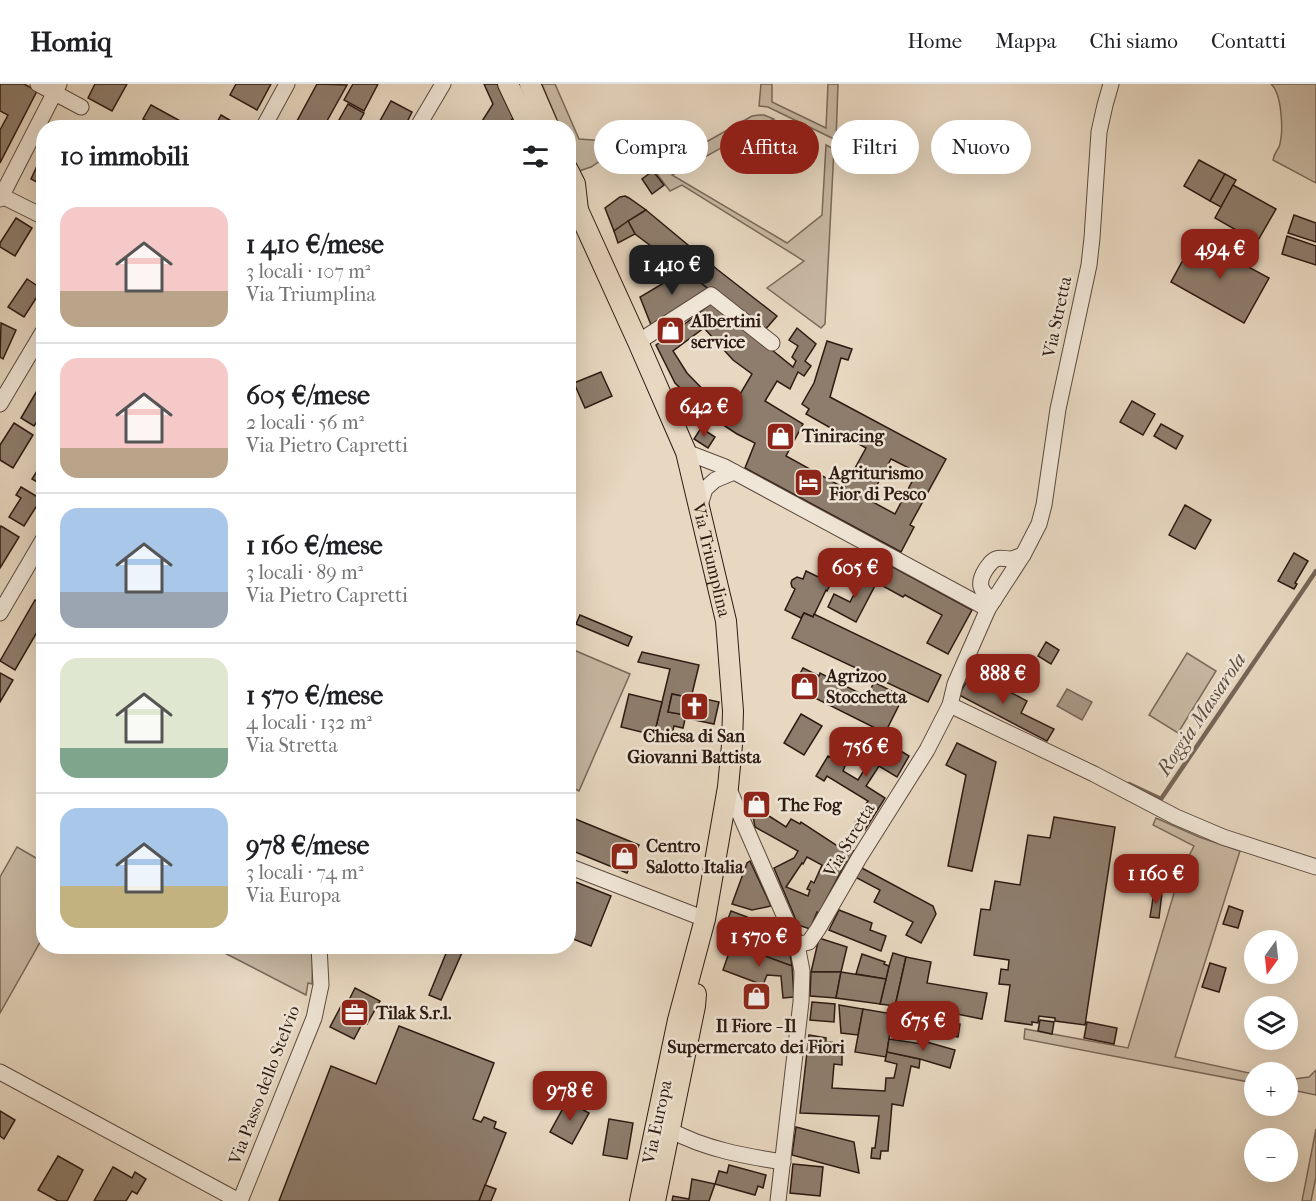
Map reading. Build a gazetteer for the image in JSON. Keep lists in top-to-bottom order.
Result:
{
  "streets": {
    "main road": ["Via Triumplina", "Via Europa"],
    "street": ["Via Stretta", "Via Passo dello Stelvio"]
  },
  "crossings": [
    ["Via Stretta", "Via Triumplina"],
    ["Via Triumplina", "Via Europa"]
  ],
  "water": ["Roggia Massarola"],
  "places": {
    "shop": [
      "Albertini service",
      "Tiniracing",
      "Agrizoo Stocchetta",
      "The Fog",
      "Centro Salotto Italia",
      "Il Fiore - Il Supermercato dei Fiori"
    ],
    "hotel": ["Agriturismo Fior di Pesco"],
    "church": ["Chiesa di San Giovanni Battista"],
    "office": ["Tilak S.r.l."]
  },
  "north": "bottom",
  "page": {
    "header": "Homiq",
    "nav": [
      "Home",
      "Mappa",
      "Chi siamo",
      "Contatti"
    ],
    "chip": [
      "Compra",
      "Affitta",
      "Filtri",
      "Nuovo"
    ],
    "heading": "10 immobili",
    "list": [
      {
        "name": "1 410 €/mese",
        "note": "3 locali · 107 m² · Via Triumplina"
      },
      {
        "name": "605 €/mese",
        "note": "2 locali · 56 m² · Via Pietro Capretti"
      },
      {
        "name": "1 160 €/mese",
        "note": "3 locali · 89 m² · Via Pietro Capretti"
      },
      {
        "name": "1 570 €/mese",
        "note": "4 locali · 132 m² · Via Stretta"
      },
      {
        "name": "978 €/mese",
        "note": "3 locali · 74 m² · Via Europa"
      }
    ],
    "price": [
      "494 €",
      "1 410 €",
      "642 €",
      "605 €",
      "888 €",
      "756 €",
      "1 160 €",
      "1 570 €",
      "675 €",
      "978 €"
    ],
    "map_buttons": ["+", "−"]
  }
}
